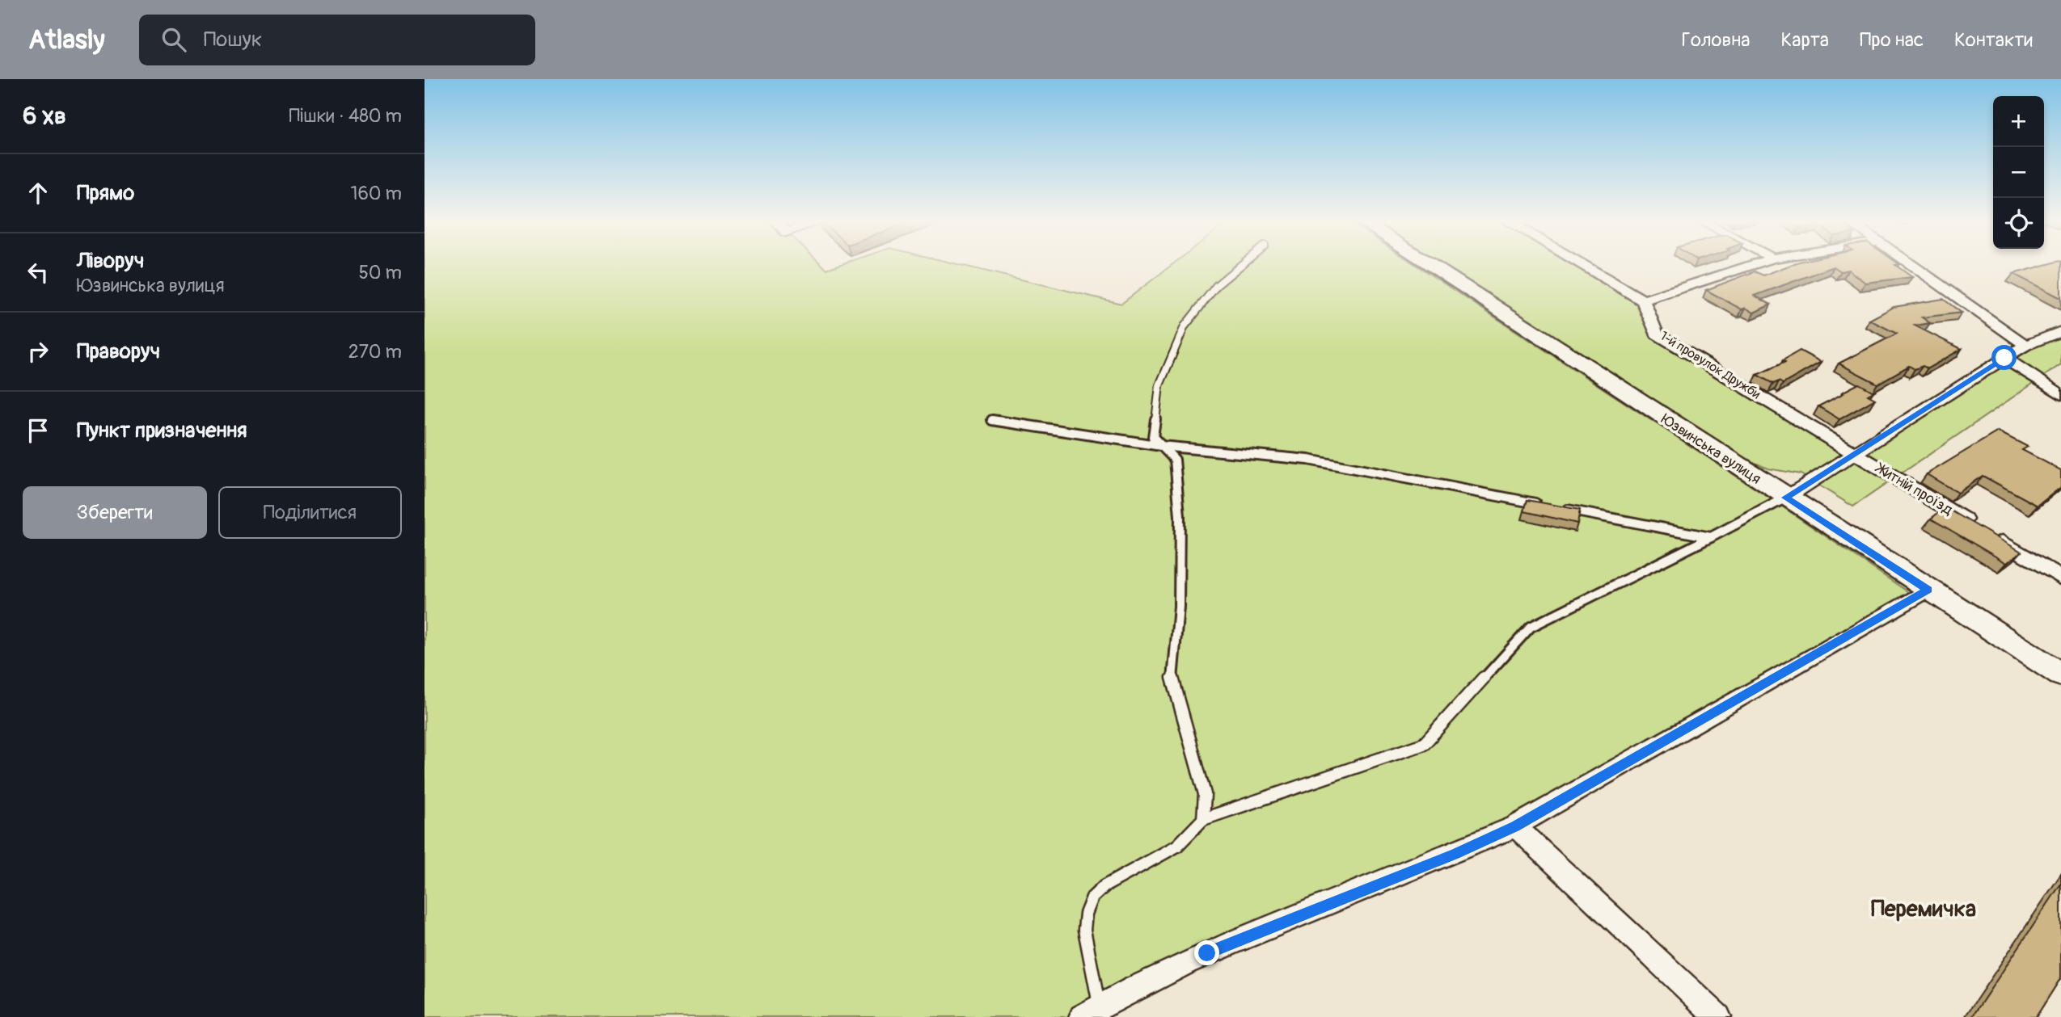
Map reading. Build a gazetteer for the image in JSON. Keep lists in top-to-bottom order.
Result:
{
  "streets": {
    "main road": ["Юзвинська вулиця"],
    "street": ["1-й провулок Дружби", "Житній проїзд"]
  },
  "crossings": [
    ["1-й провулок Дружби", "Житній проїзд"]
  ],
  "districts": ["Перемичка"],
  "page": {
    "header": "Atlasly",
    "search": "Пошук",
    "nav": [
      "Головна",
      "Карта",
      "Про нас",
      "Контакти"
    ],
    "heading": ["6 хв", "Пішки · 480 m"],
    "map_buttons": ["+", "−"],
    "list": [
      ["Прямо", "160 m"],
      ["Ліворуч", "Юзвинська вулиця", "50 m"],
      ["Праворуч", "270 m"],
      "Пункт призначення"
    ],
    "buttons": ["Зберегти", "Поділитися"]
  }
}
